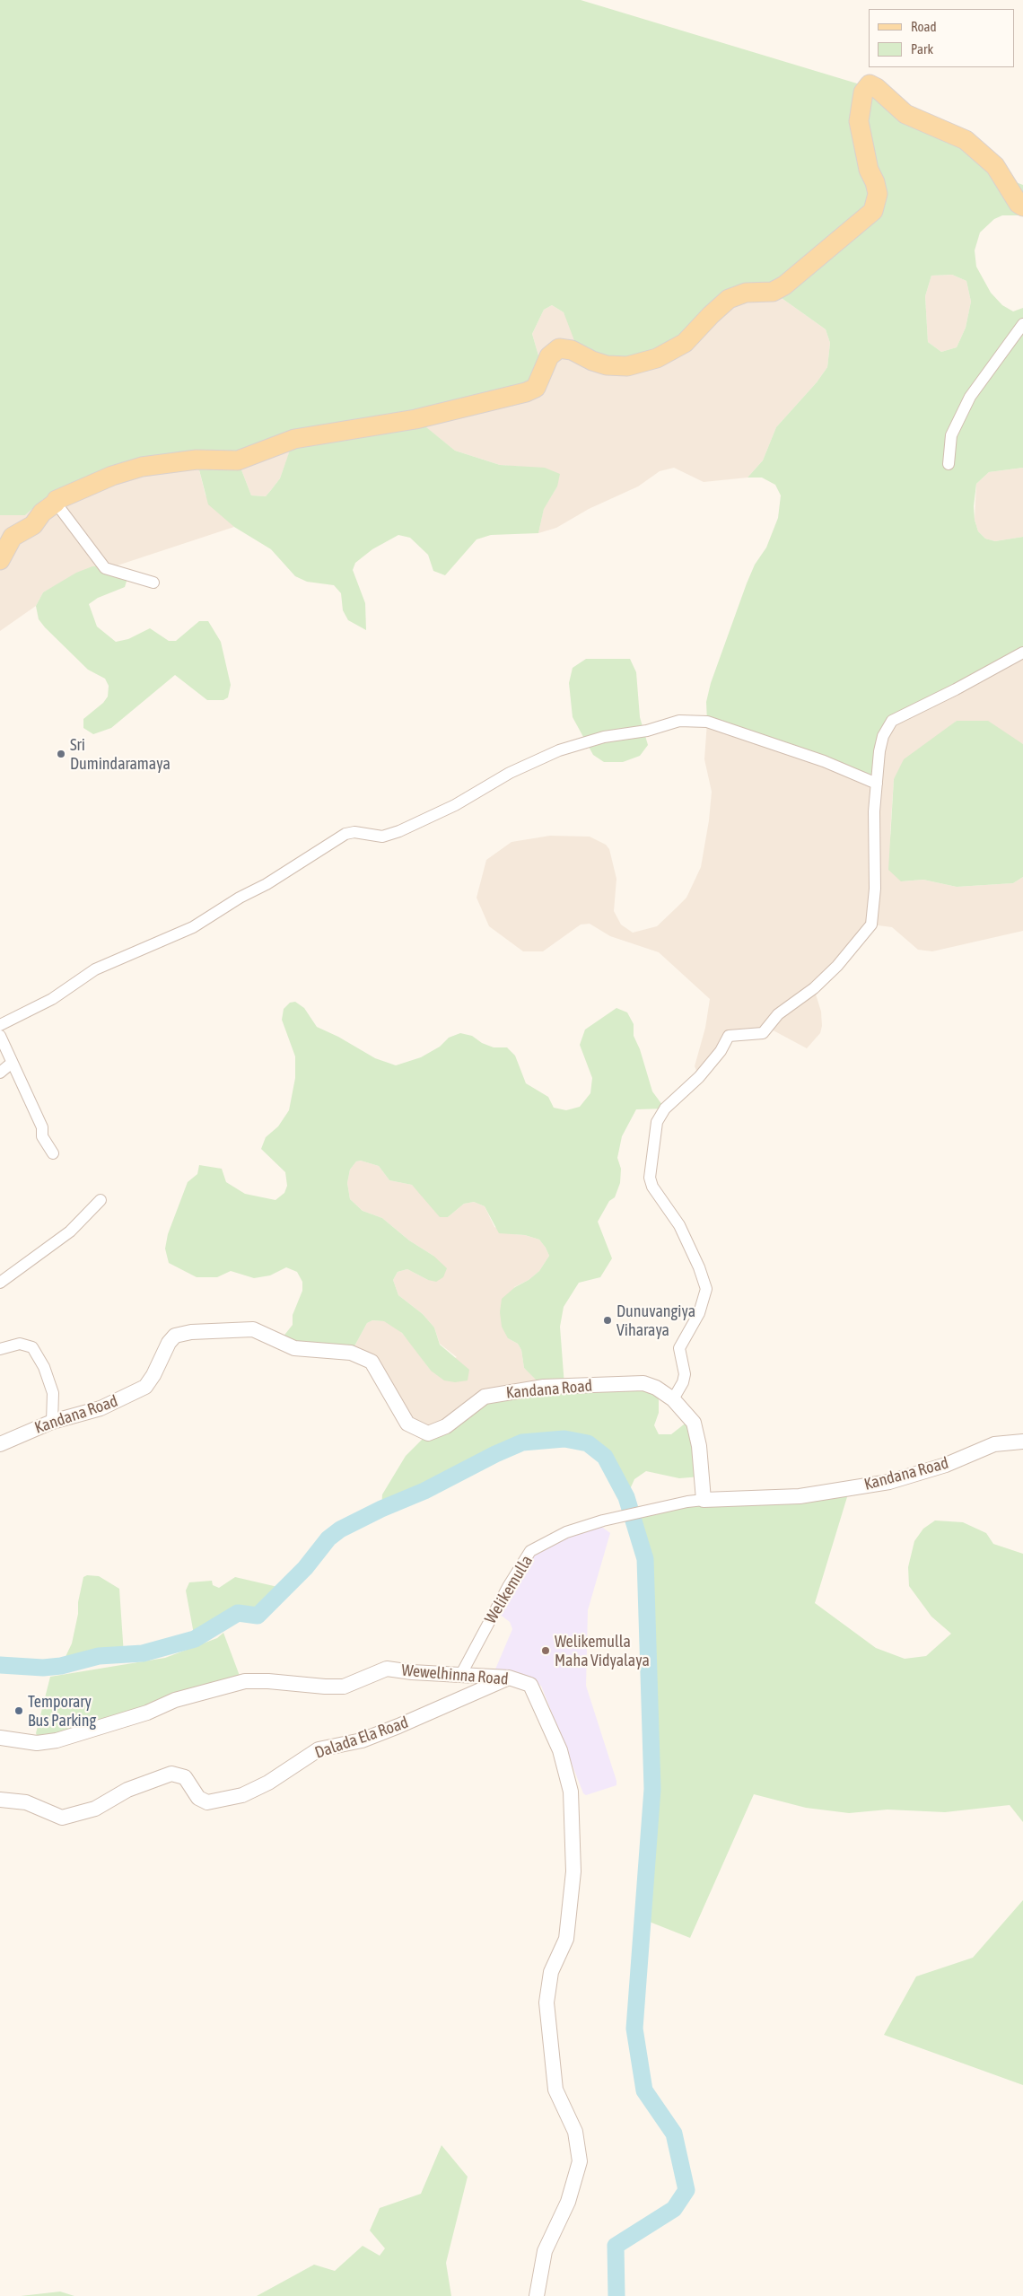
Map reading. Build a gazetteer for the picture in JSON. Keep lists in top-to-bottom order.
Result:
{
  "streets": {
    "street": [
      "Kandana Road",
      "Welikemulla",
      "Wewelhinna Road",
      "Dalada Ela Road"
    ]
  },
  "crossings": [
    ["Kandana Road", "Welikemulla"],
    ["Welikemulla", "Wewelhinna Road"],
    ["Wewelhinna Road", "Dalada Ela Road"]
  ],
  "places": [
    "Sri Dumindaramaya",
    "Dunuvangiya Viharaya",
    "Welikemulla Maha Vidyalaya",
    "Temporary Bus Parking"
  ],
  "legend": ["Road", "Park"]
}
